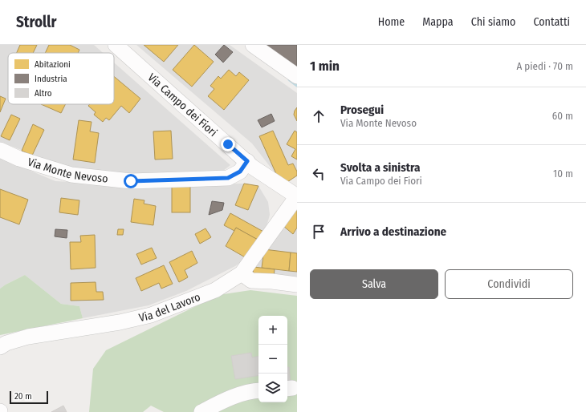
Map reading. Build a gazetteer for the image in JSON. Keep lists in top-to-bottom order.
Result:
{
  "streets": {
    "street": ["Via Campo dei Fiori", "Via Monte Nevoso", "Via del Lavoro"]
  },
  "crossings": [
    ["Via Campo dei Fiori", "Via Monte Nevoso"],
    ["Via Campo dei Fiori", "Via del Lavoro"]
  ],
  "legend": ["Abitazioni", "Industria", "Altro"],
  "scale_bar": "20 m",
  "page": {
    "header": "Strollr",
    "nav": [
      "Home",
      "Mappa",
      "Chi siamo",
      "Contatti"
    ],
    "heading": ["1 min", "A piedi · 70 m"],
    "list": [
      ["Prosegui", "Via Monte Nevoso", "60 m"],
      ["Svolta a sinistra", "Via Campo dei Fiori", "10 m"],
      "Arrivo a destinazione"
    ],
    "buttons": ["Salva", "Condividi"],
    "map_buttons": ["+", "−"],
    "scale": "20 m"
  }
}
